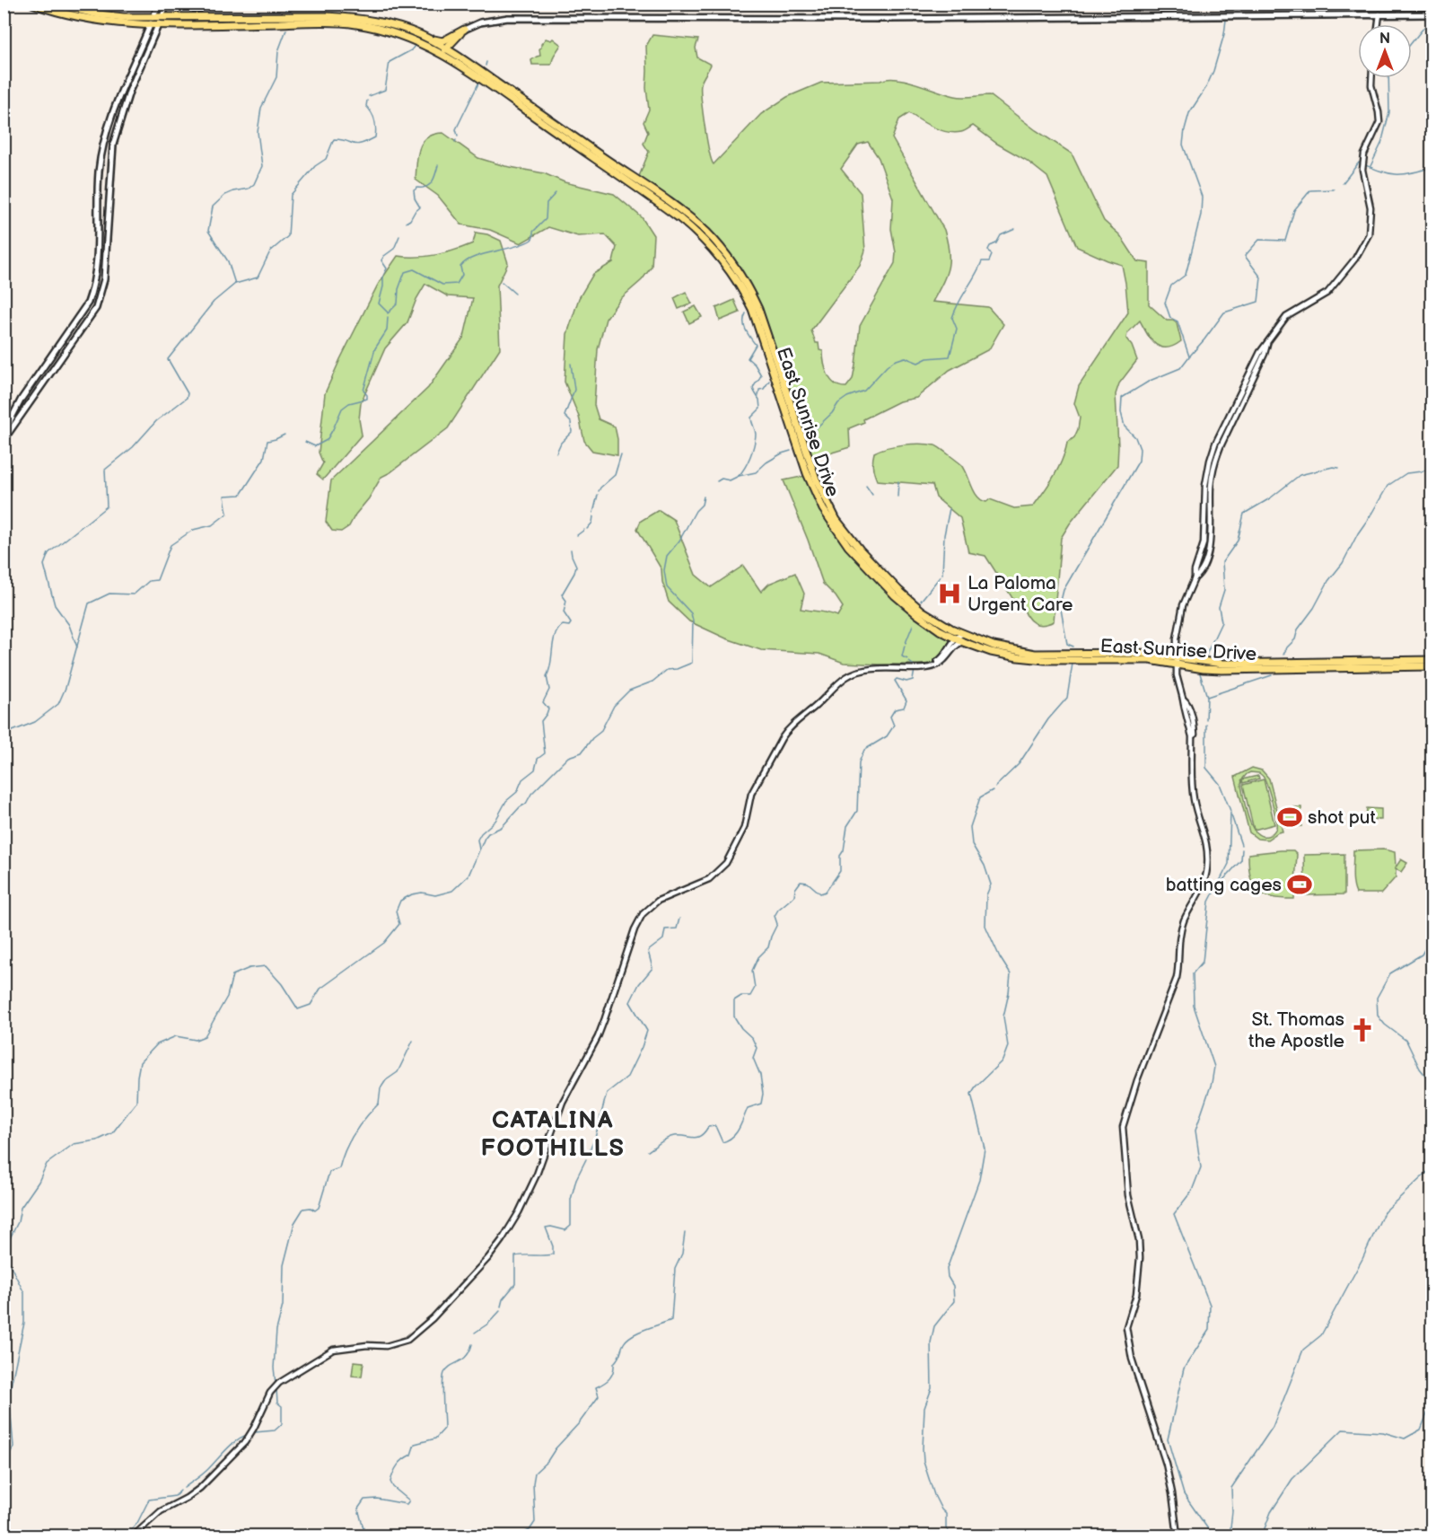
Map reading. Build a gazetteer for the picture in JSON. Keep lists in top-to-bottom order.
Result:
{
  "streets": {
    "main road": ["East Sunrise Drive"]
  },
  "districts": ["CATALINA FOOTHILLS"],
  "places": {
    "hospital": ["La Paloma Urgent Care"],
    "sports": ["shot put", "batting cages"],
    "church": ["St. Thomas the Apostle"]
  },
  "north": "top"
}
